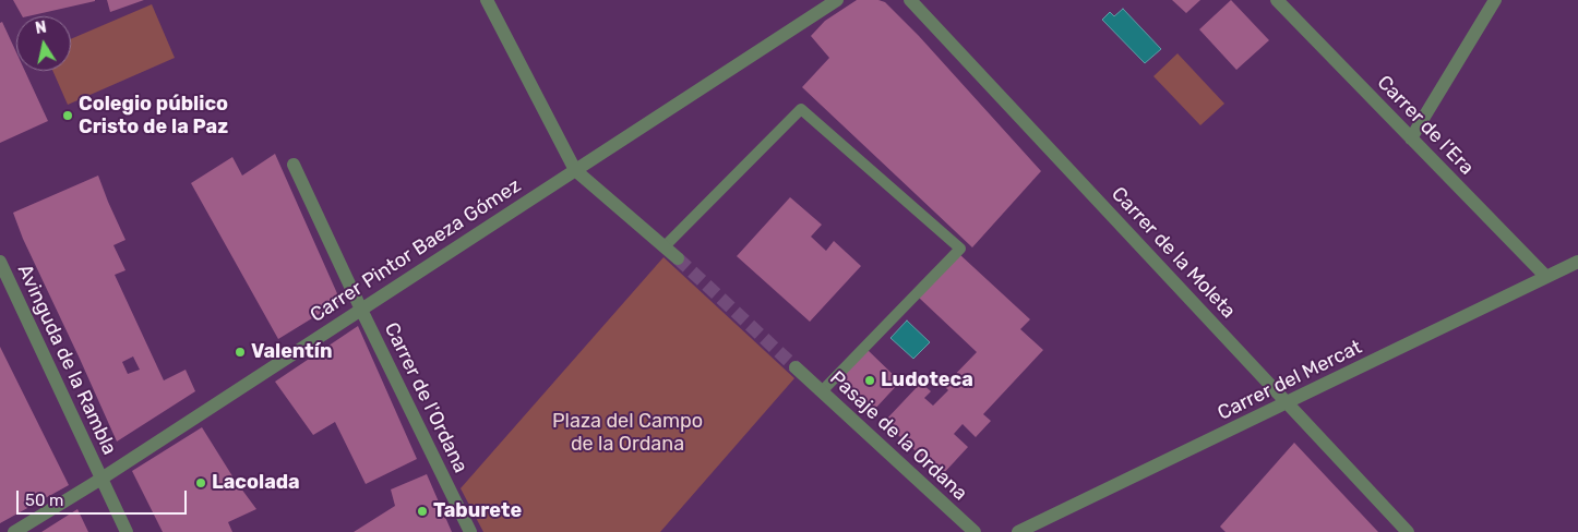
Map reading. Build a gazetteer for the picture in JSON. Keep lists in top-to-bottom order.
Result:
{
  "streets": {
    "street": [
      "Carrer de l’Era",
      "Carrer Pintor Baeza Gómez",
      "Carrer de la Moleta",
      "Avinguda de la Rambla",
      "Carrer del Mercat",
      "Carrer de l'Ordana",
      "Pasaje de la Ordana"
    ]
  },
  "crossings": [
    ["Carrer de l’Era", "Carrer del Mercat"],
    ["Carrer Pintor Baeza Gómez", "Avinguda de la Rambla"],
    ["Carrer Pintor Baeza Gómez", "Carrer de l'Ordana"],
    ["Carrer de la Moleta", "Carrer del Mercat"]
  ],
  "parks": ["Plaza del Campo de la Ordana"],
  "places": [
    "Colegio público Cristo de la Paz",
    "Valentín",
    "Ludoteca",
    "Lacolada",
    "Taburete"
  ],
  "scale_bar": "50 m",
  "north": "top"
}
